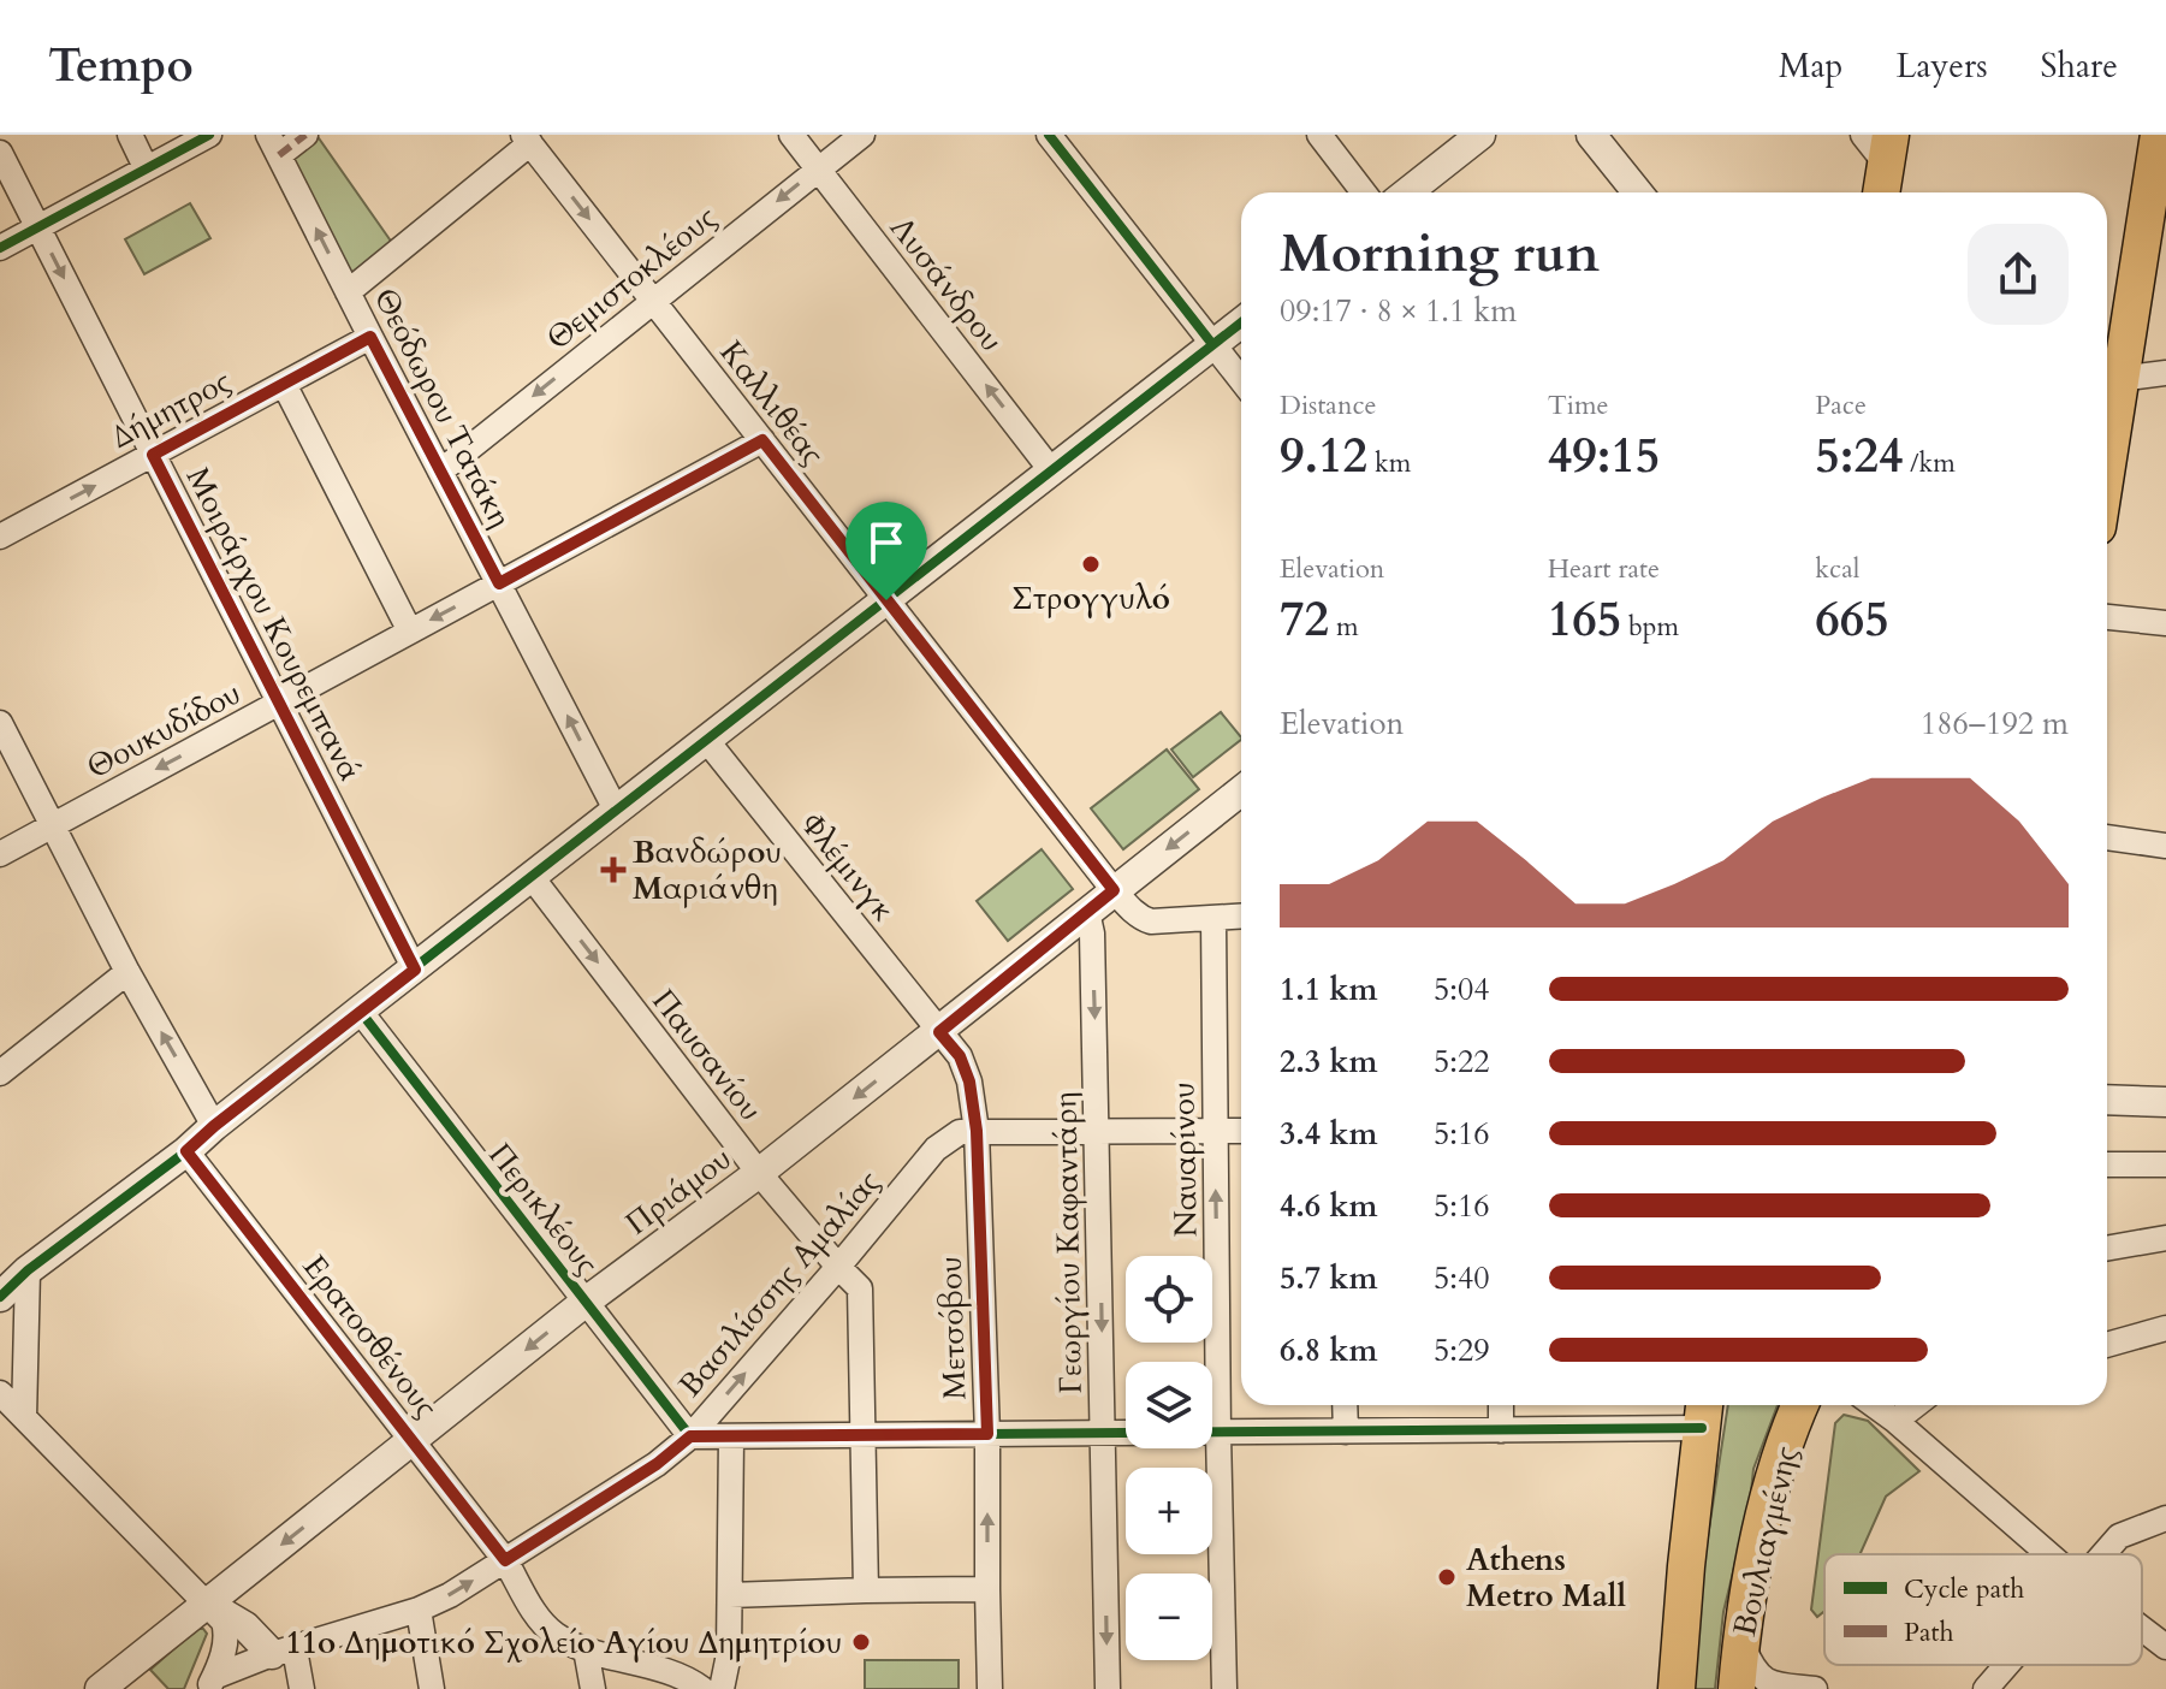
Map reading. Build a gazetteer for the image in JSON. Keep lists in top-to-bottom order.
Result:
{
  "streets": {
    "main road": ["Βουλιαγμένης"],
    "street": [
      "Θεμιστοκλέους",
      "Λυσάνδρου",
      "Καλλιθέας",
      "Θεόδωρου Τατάκη",
      "Δήμητρος",
      "Μοιράρχου Κουρεμπανά",
      "Θουκυδίδου",
      "Φλέμινγκ",
      "Παυσανίου",
      "Ναυαρίνου",
      "Πριάμου",
      "Περικλέους",
      "Γεωργίου Καφαντάρη",
      "Βασιλίσσης Αμαλίας",
      "Μετσόβου",
      "Ερατοσθένους"
    ]
  },
  "crossings": [
    ["Θεμιστοκλέους", "Λυσάνδρου"],
    ["Θεμιστοκλέους", "Καλλιθέας"],
    ["Θεμιστοκλέους", "Θεόδωρου Τατάκη"],
    ["Καλλιθέας", "Θουκυδίδου"],
    ["Καλλιθέας", "Πριάμου"],
    ["Θεόδωρου Τατάκη", "Δήμητρος"],
    ["Θεόδωρου Τατάκη", "Θουκυδίδου"],
    ["Δήμητρος", "Μοιράρχου Κουρεμπανά"],
    ["Μοιράρχου Κουρεμπανά", "Θουκυδίδου"],
    ["Φλέμινγκ", "Πριάμου"],
    ["Φλέμινγκ", "Μετσόβου"],
    ["Παυσανίου", "Πριάμου"],
    ["Παυσανίου", "Βασιλίσσης Αμαλίας"],
    ["Πριάμου", "Περικλέους"],
    ["Πριάμου", "Γεωργίου Καφαντάρη"],
    ["Πριάμου", "Βασιλίσσης Αμαλίας"],
    ["Πριάμου", "Μετσόβου"],
    ["Πριάμου", "Ερατοσθένους"],
    ["Περικλέους", "Βασιλίσσης Αμαλίας"],
    ["Βασιλίσσης Αμαλίας", "Μετσόβου"],
    ["Βασιλίσσης Αμαλίας", "Ερατοσθένους"]
  ],
  "one_way": [
    "Θεόδωρου Τατάκη",
    "Δήμητρος",
    "Θουκυδίδου",
    "Παυσανίου",
    "Ναυαρίνου",
    "Πριάμου",
    "Γεωργίου Καφαντάρη"
  ],
  "places": {
    "other": ["Στρογγυλό", "Athens Metro Mall", "11ο Δημοτικό Σχολείο Αγίου Δημητρίου"],
    "health": ["Βανδώρου Μαριάνθη"]
  },
  "legend": ["Cycle path", "Path"],
  "page": {
    "header": "Tempo",
    "nav": ["Map", "Layers", "Share"],
    "heading": ["Morning run", "09:17 · 8 × 1.1 km"],
    "stats": [
      ["Distance", "9.12 km"],
      ["Time", "49:15"],
      ["Pace", "5:24 /km"],
      ["Elevation", "72 m"],
      ["Heart rate", "165 bpm"],
      ["kcal", "665"]
    ],
    "chart": ["Elevation", "186–192 m"],
    "list": [
      {
        "name": "1.1 km",
        "note": "5:04"
      },
      {
        "name": "2.3 km",
        "note": "5:22"
      },
      {
        "name": "3.4 km",
        "note": "5:16"
      },
      {
        "name": "4.6 km",
        "note": "5:16"
      },
      {
        "name": "5.7 km",
        "note": "5:40"
      },
      {
        "name": "6.8 km",
        "note": "5:29"
      }
    ],
    "map_buttons": ["+", "−"]
  }
}
